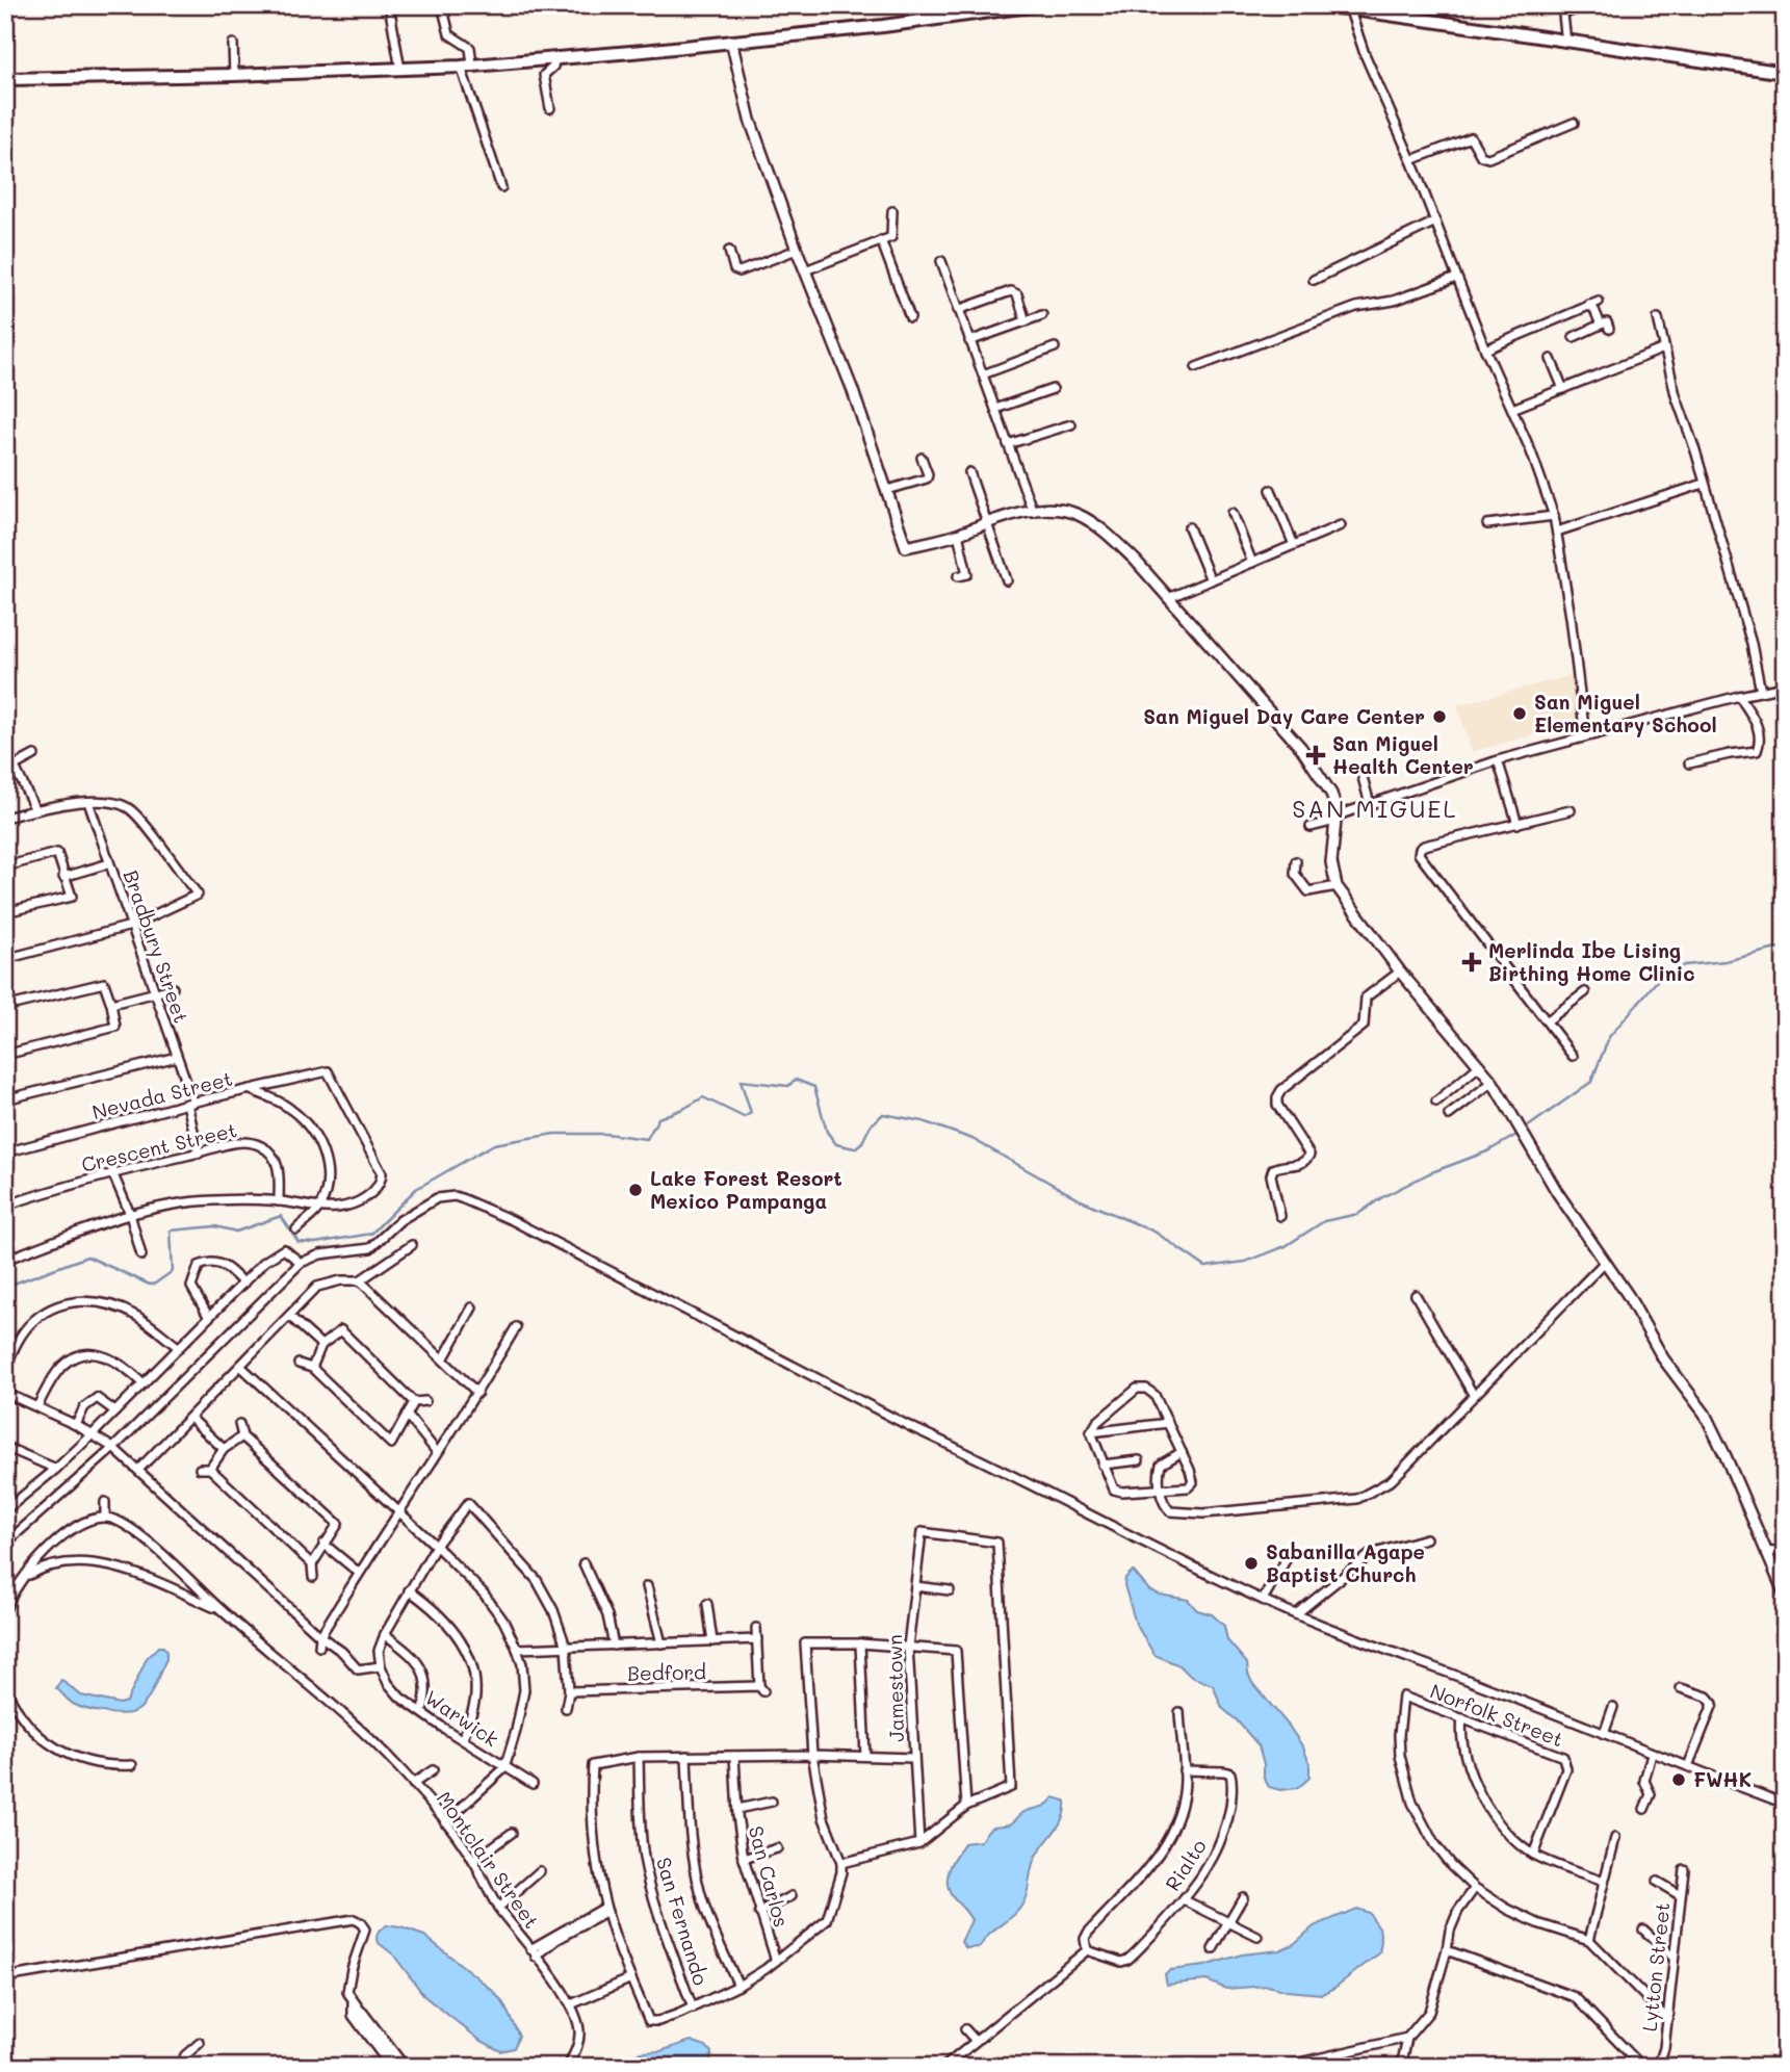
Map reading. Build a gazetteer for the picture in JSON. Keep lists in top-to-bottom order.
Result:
{
  "streets": {
    "street": [
      "Bradbury Street",
      "Nevada Street",
      "Crescent Street",
      "Bedford",
      "Jamestown",
      "Norfolk Street",
      "Warwick",
      "Montclair Street",
      "Rialto",
      "San Carlos",
      "San Fernando",
      "Lytton Street"
    ]
  },
  "crossings": [
    ["Bradbury Street", "Nevada Street"],
    ["Bradbury Street", "Crescent Street"]
  ],
  "districts": ["SAN MIGUEL"],
  "places": {
    "other": [
      "San Miguel Elementary School",
      "San Miguel Day Care Center",
      "Lake Forest Resort Mexico Pampanga",
      "Sabanilla Agape Baptist Church",
      "FWHK"
    ],
    "health": ["San Miguel Health Center", "Merlinda Ibe Lising Birthing Home Clinic"]
  }
}
